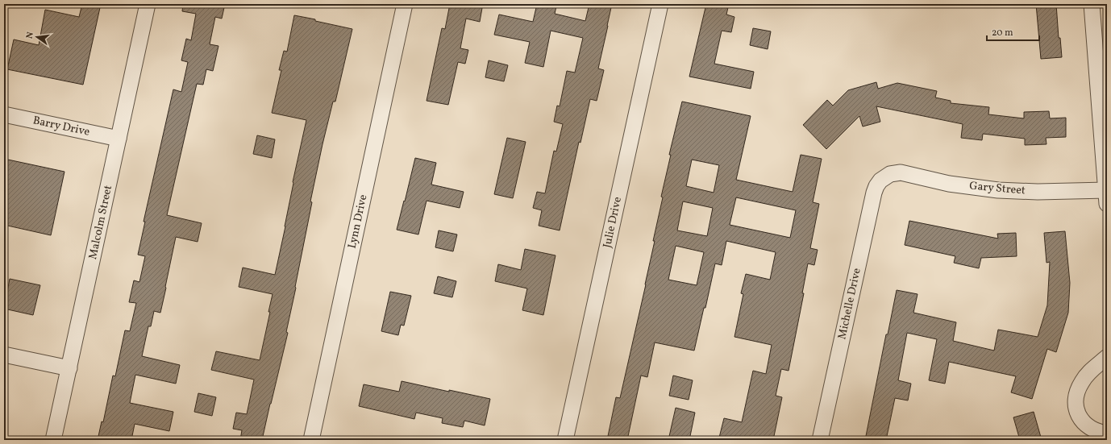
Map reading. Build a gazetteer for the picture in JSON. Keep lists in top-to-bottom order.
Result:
{
  "streets": {
    "street": [
      "Barry Drive",
      "Gary Street",
      "Lynn Drive",
      "Malcolm Street",
      "Julie Drive",
      "Michelle Drive"
    ]
  },
  "crossings": [
    ["Barry Drive", "Malcolm Street"],
    ["Gary Street", "Michelle Drive"]
  ],
  "scale_bar": "20 m",
  "north": "left"
}
